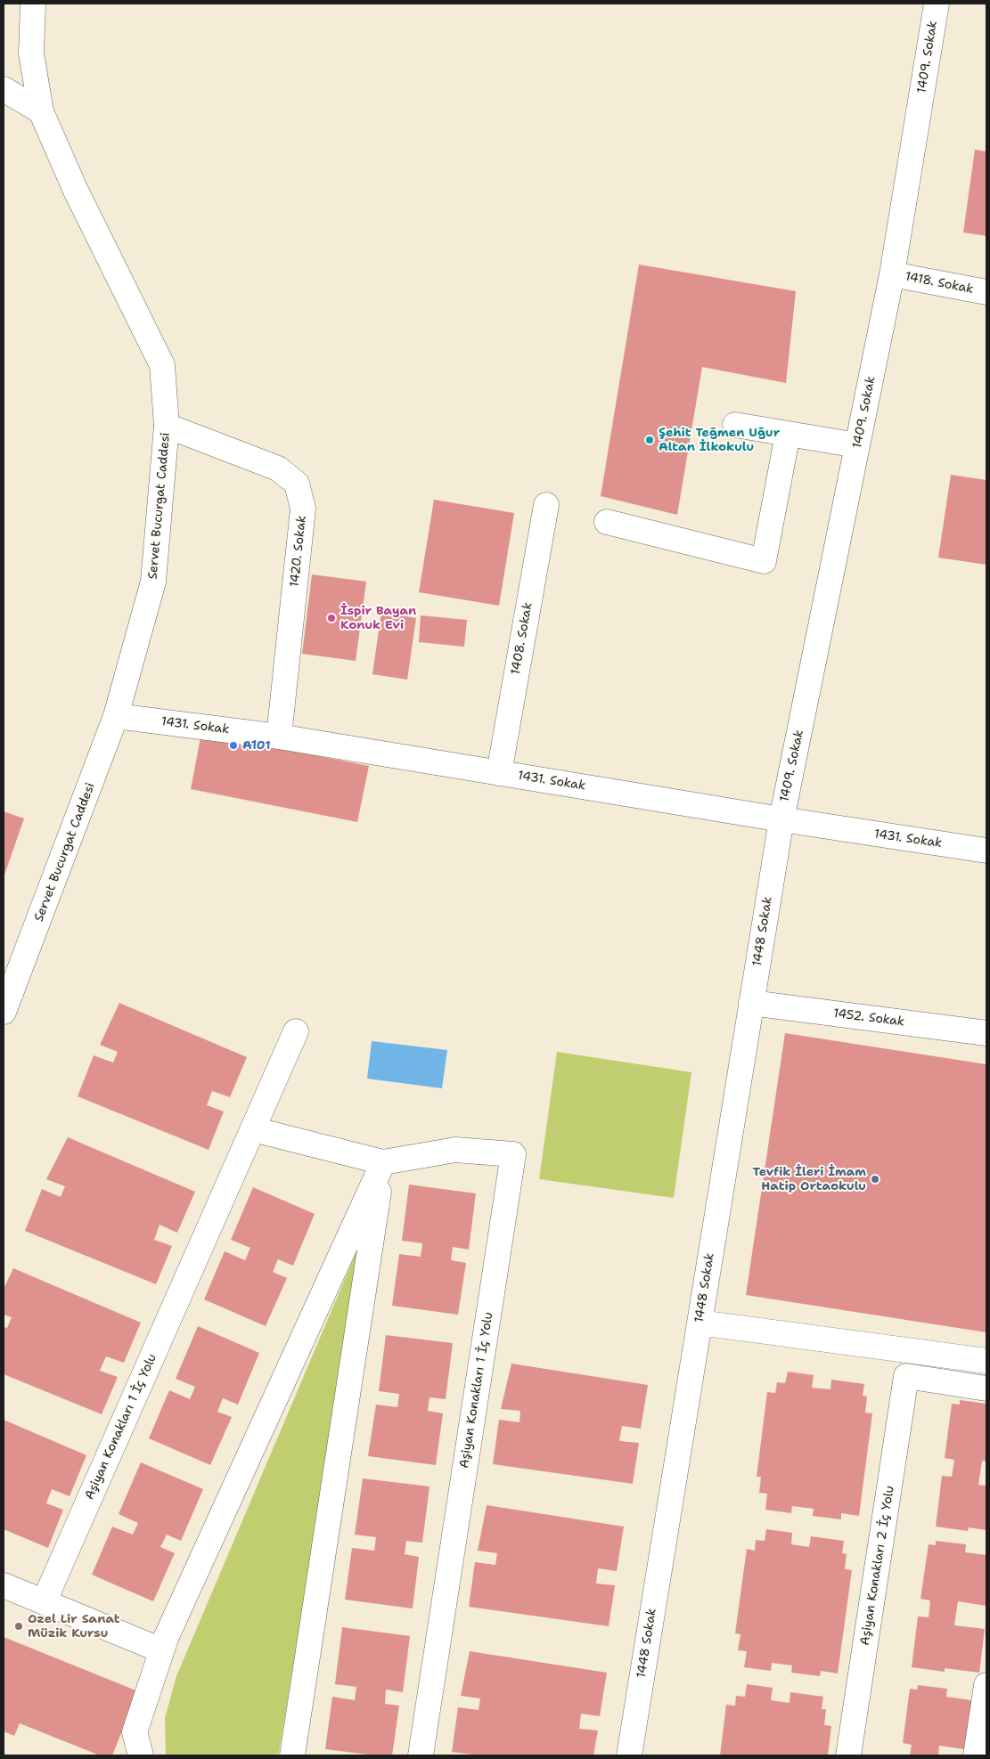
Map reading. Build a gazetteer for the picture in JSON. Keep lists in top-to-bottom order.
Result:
{
  "streets": {
    "street": [
      "1409. Sokak",
      "1418. Sokak",
      "Servet Bucurgat Caddesi",
      "1420. Sokak",
      "1408. Sokak",
      "1431. Sokak",
      "1448 Sokak",
      "1452. Sokak",
      "Aşiyan Konakları 1 İç Yolu",
      "Aşiyan Konakları 2 İç Yolu"
    ]
  },
  "crossings": [
    ["1409. Sokak", "1418. Sokak"],
    ["1409. Sokak", "1431. Sokak"],
    ["1409. Sokak", "1448 Sokak"],
    ["Servet Bucurgat Caddesi", "1420. Sokak"],
    ["Servet Bucurgat Caddesi", "1431. Sokak"],
    ["1420. Sokak", "1431. Sokak"],
    ["1408. Sokak", "1431. Sokak"],
    ["1431. Sokak", "1448 Sokak"],
    ["1448 Sokak", "1452. Sokak"]
  ],
  "places": [
    "Şehit Teğmen Uğur Altan İlkokulu",
    "İspir Bayan Konuk Evi",
    "A101",
    "Tevfik İleri İmam Hatip Ortaokulu",
    "Ozel Lir Sanat Müzik Kursu"
  ]
}
